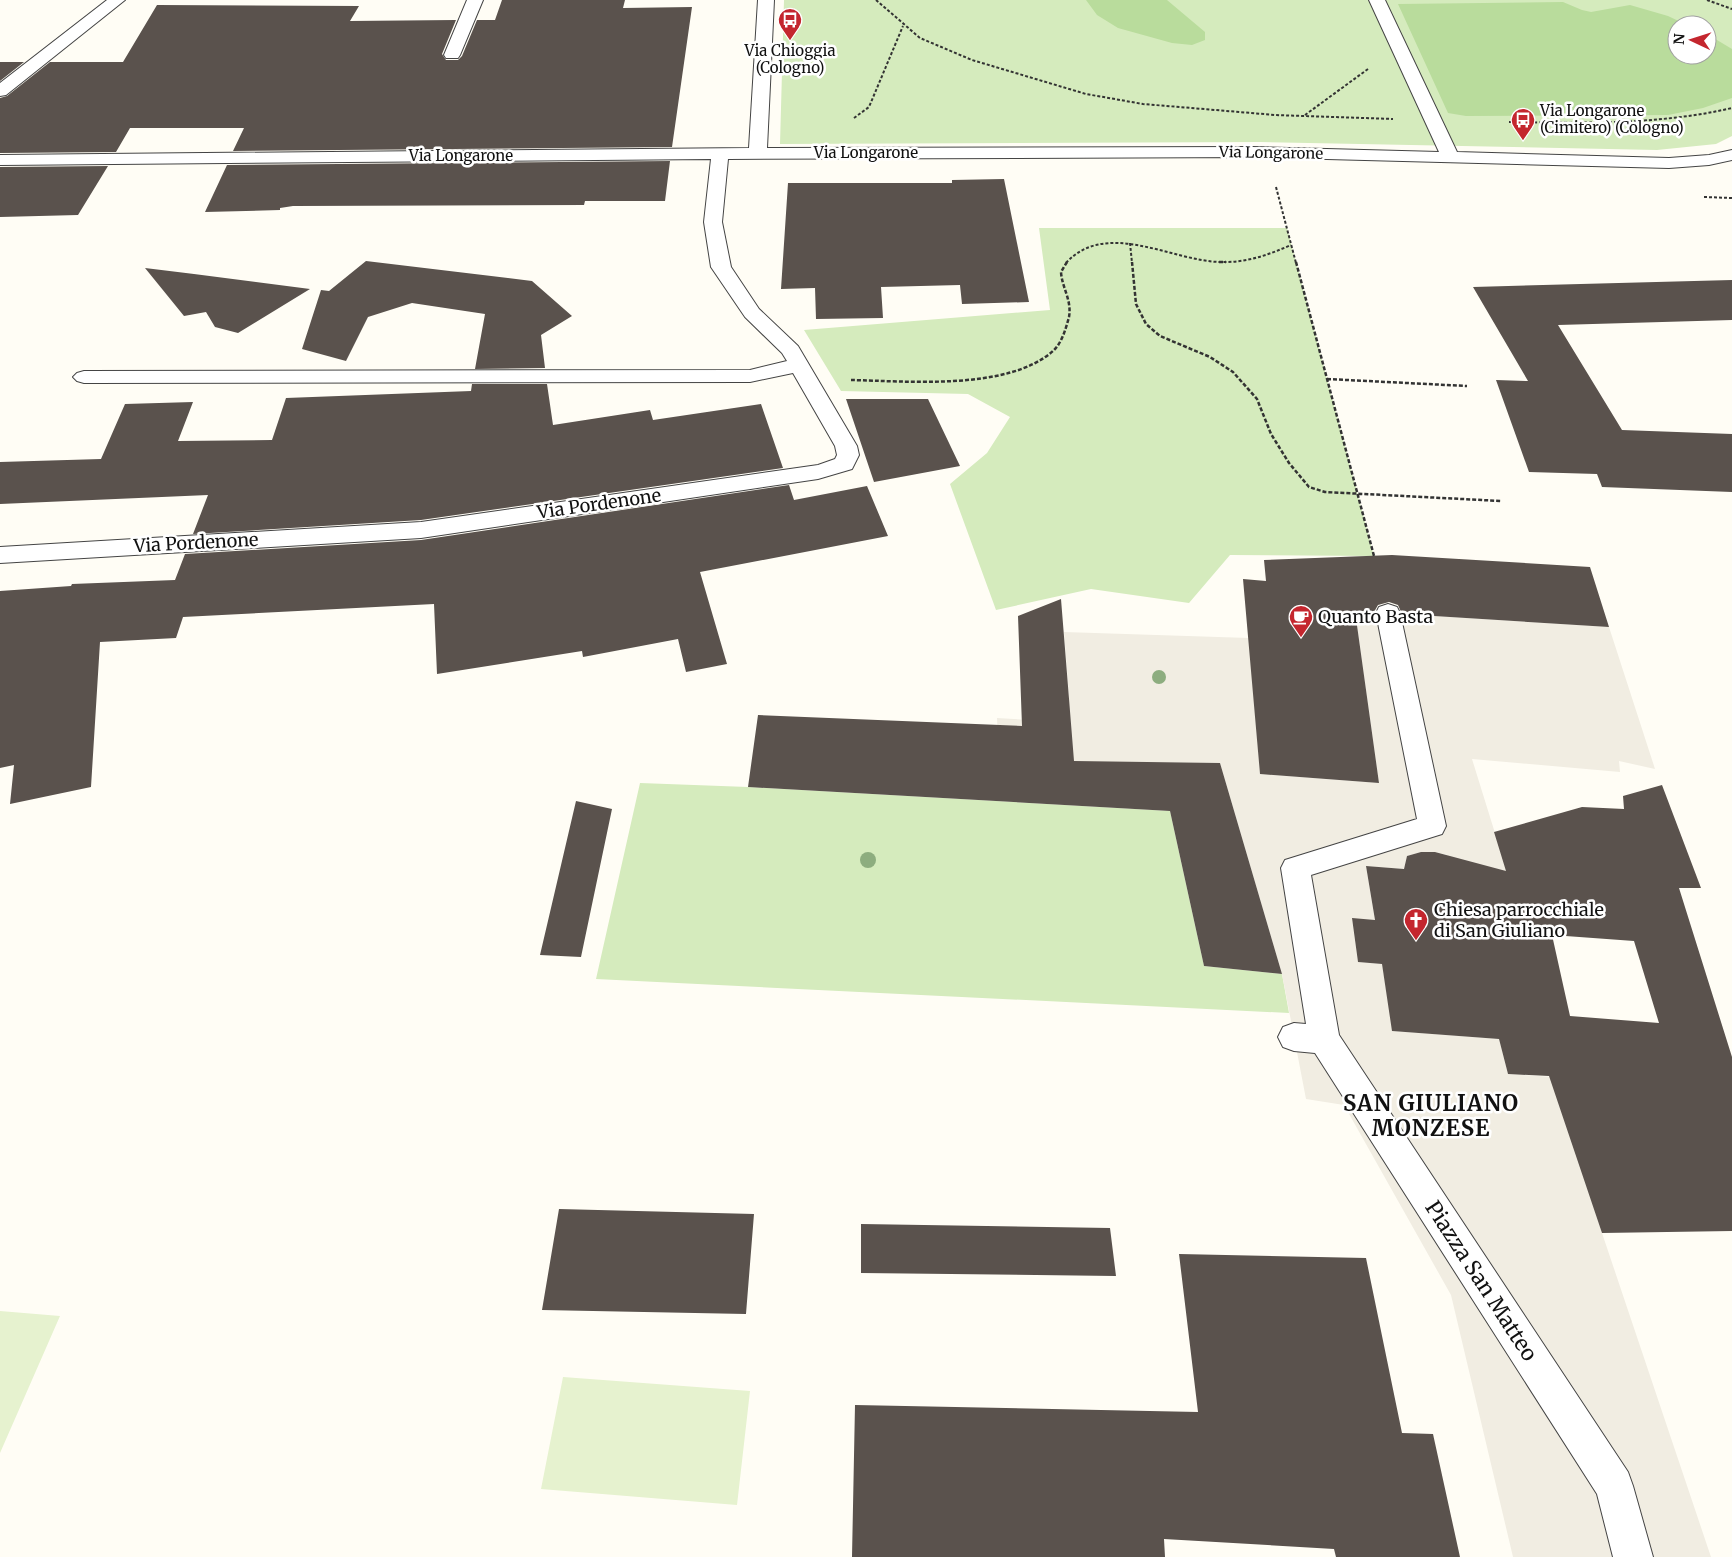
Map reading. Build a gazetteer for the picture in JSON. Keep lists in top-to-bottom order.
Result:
{
  "streets": {
    "street": ["Via Longarone", "Via Pordenone", "Piazza San Matteo"]
  },
  "crossings": [
    ["Via Longarone", "Via Pordenone"]
  ],
  "districts": ["SAN GIULIANO MONZESE"],
  "places": {
    "bus stop": ["Via Chioggia (Cologno)", "Via Longarone (Cimitero) (Cologno)"],
    "cafe": ["Quanto Basta"],
    "church": ["Chiesa parrocchiale di San Giuliano"]
  },
  "north": "left"
}
